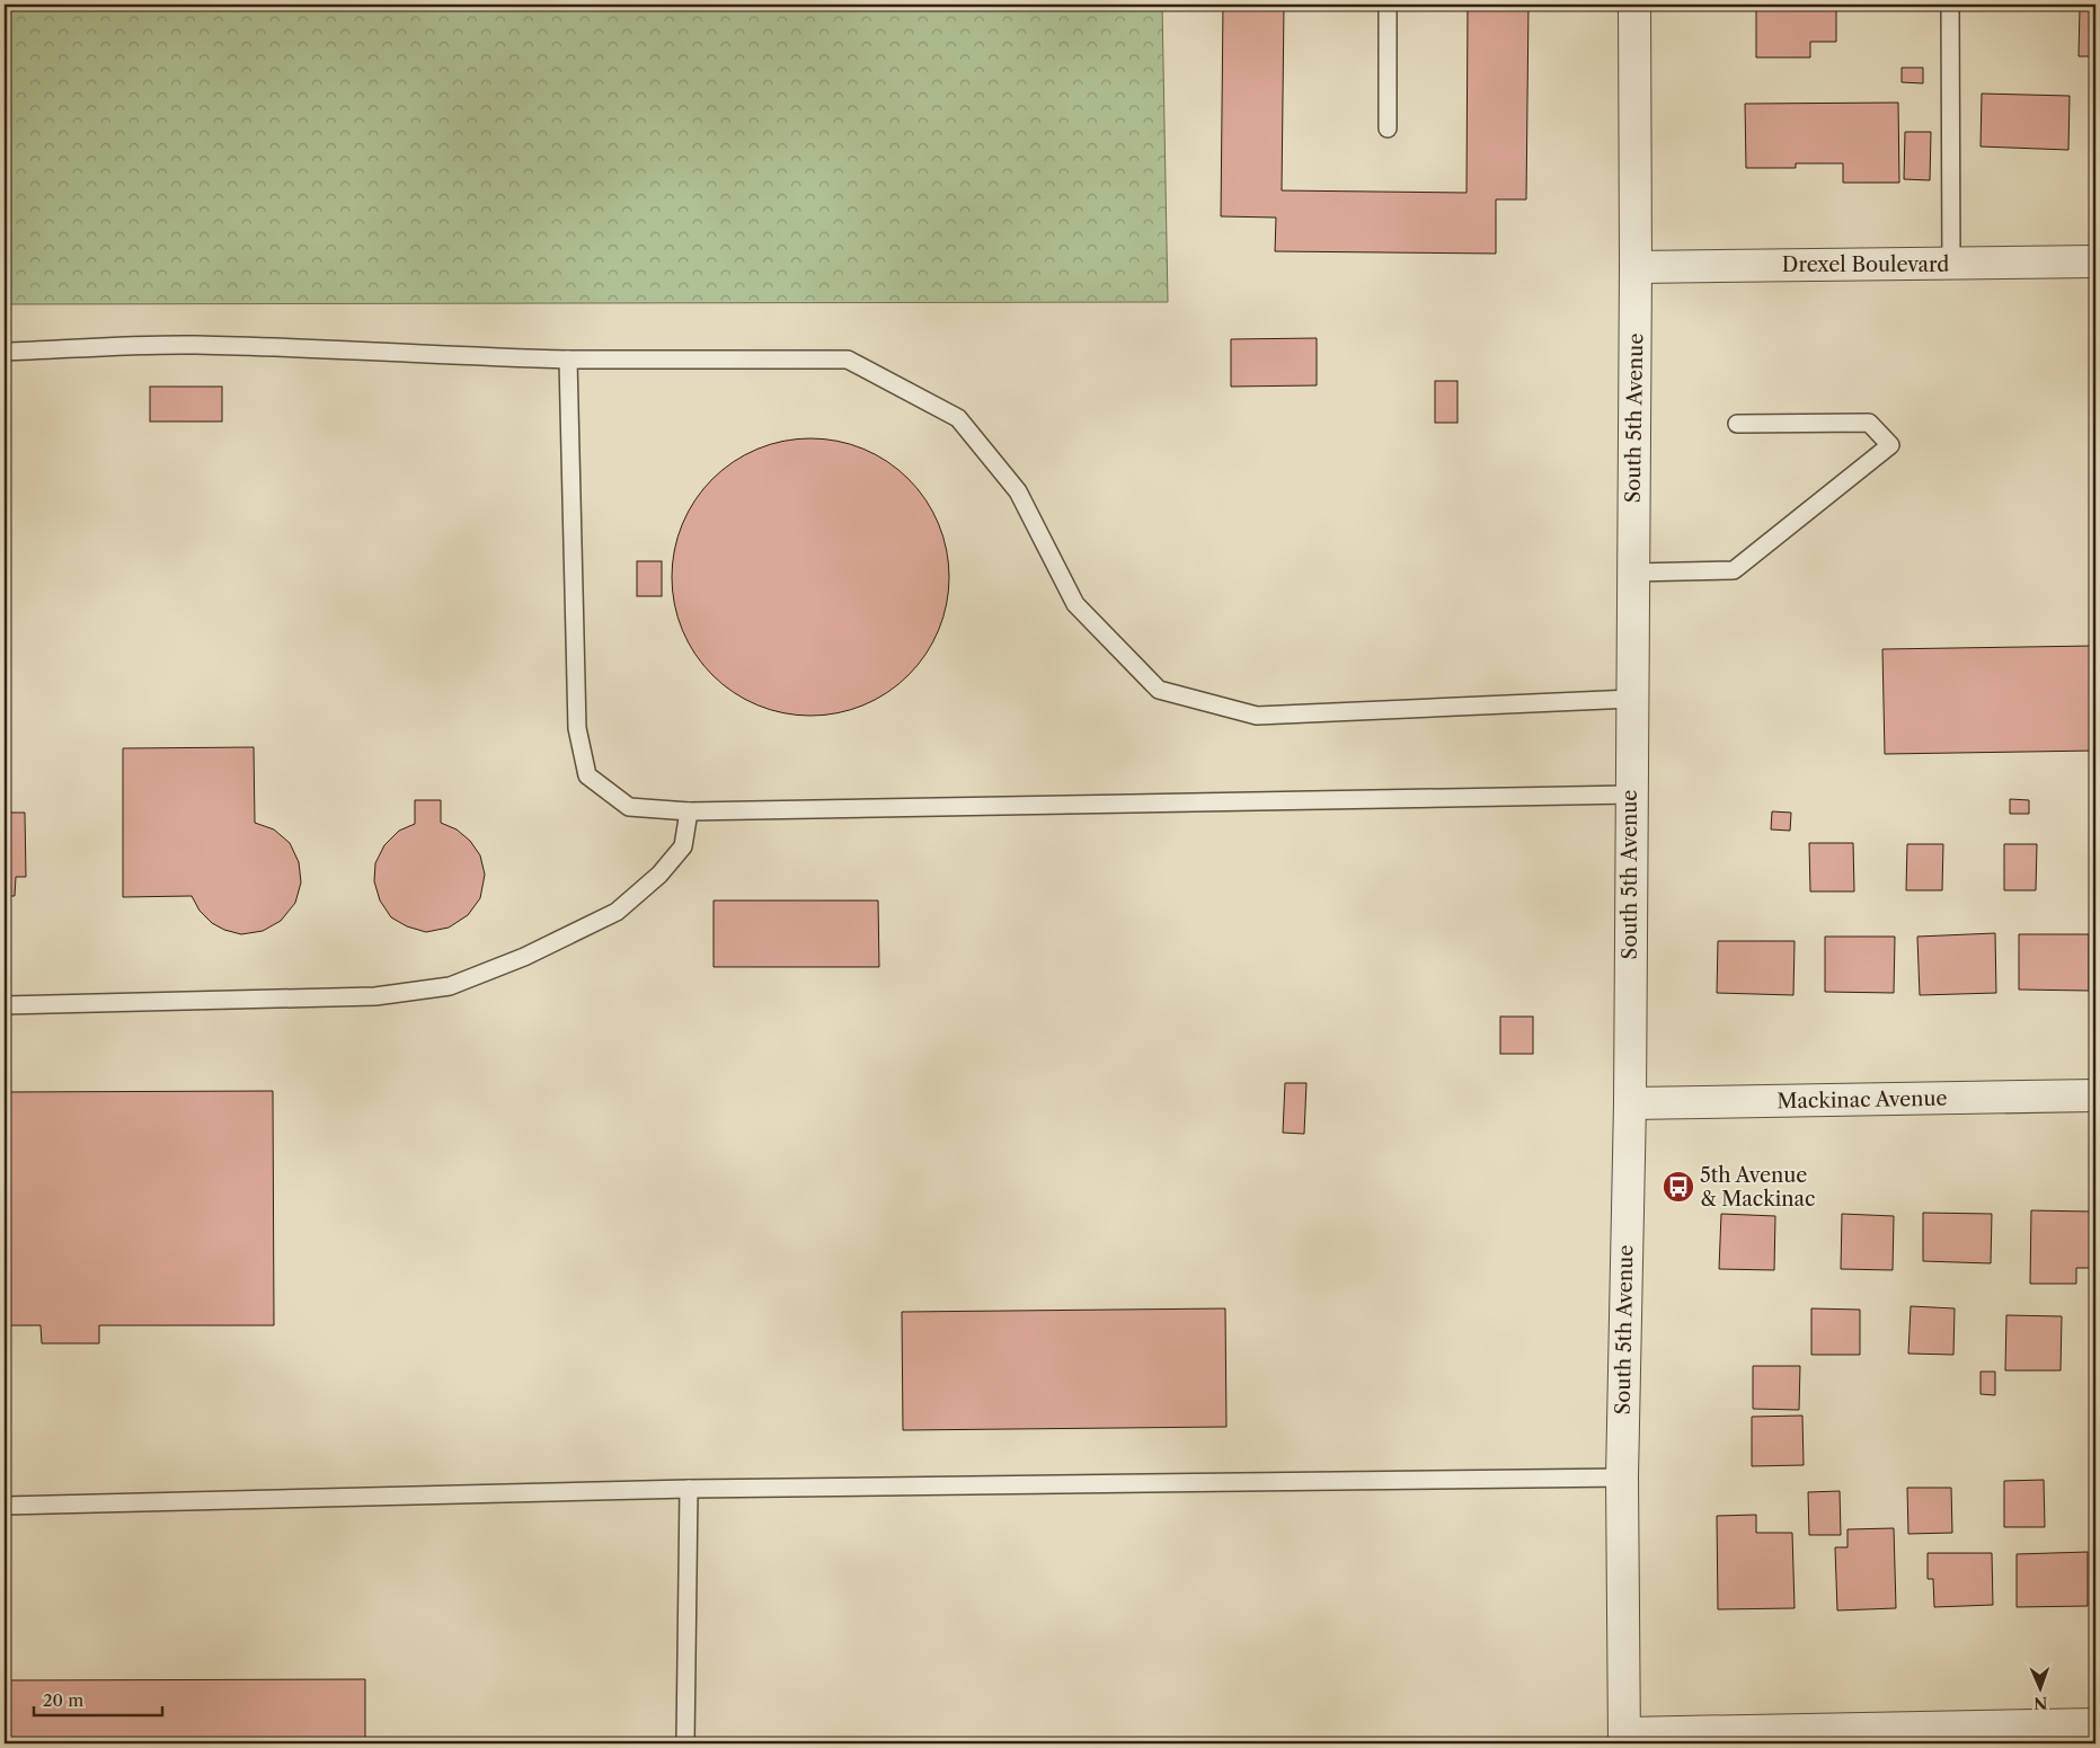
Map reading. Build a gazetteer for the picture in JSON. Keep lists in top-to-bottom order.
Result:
{
  "streets": {
    "street": ["Drexel Boulevard", "South 5th Avenue", "Mackinac Avenue"]
  },
  "crossings": [
    ["Drexel Boulevard", "South 5th Avenue"],
    ["South 5th Avenue", "Mackinac Avenue"]
  ],
  "places": {
    "bus stop": ["5th Avenue & Mackinac"]
  },
  "scale_bar": "20 m",
  "north": "bottom"
}
